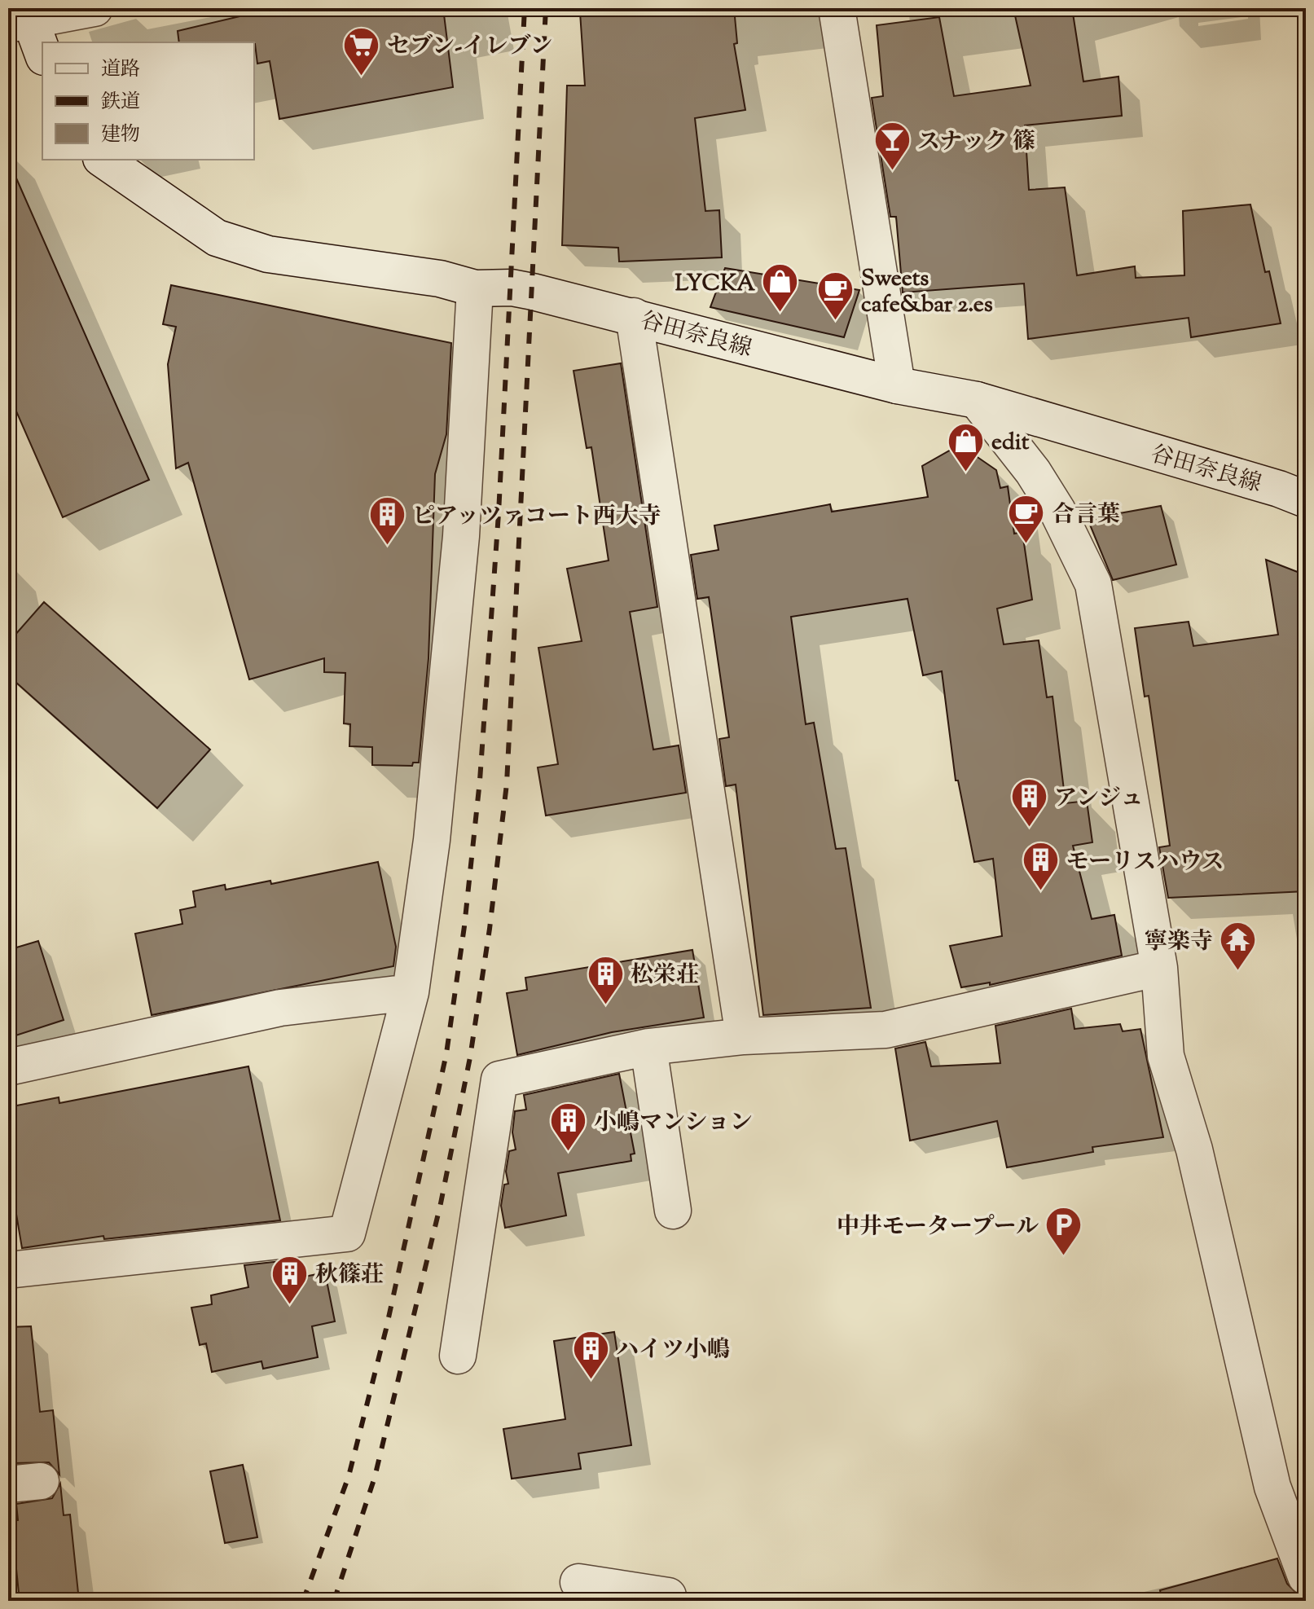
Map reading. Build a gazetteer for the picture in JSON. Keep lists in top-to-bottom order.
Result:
{
  "streets": {
    "street": ["谷田奈良線"]
  },
  "places": {
    "supermarket": ["セブン-イレブン"],
    "bar": ["スナック 篠"],
    "shop": ["LYCKA", "edit"],
    "cafe": ["Sweets cafe&bar 2.es", "合言葉"],
    "building": [
      "ピアッツァコート西大寺",
      "アンジュ",
      "モーリスハウス",
      "松栄荘",
      "小嶋マンション",
      "秋篠荘",
      "ハイツ小嶋"
    ],
    "temple": ["寧楽寺"],
    "parking": ["中井モータープール"]
  },
  "legend": ["道路", "鉄道", "建物"]
}
